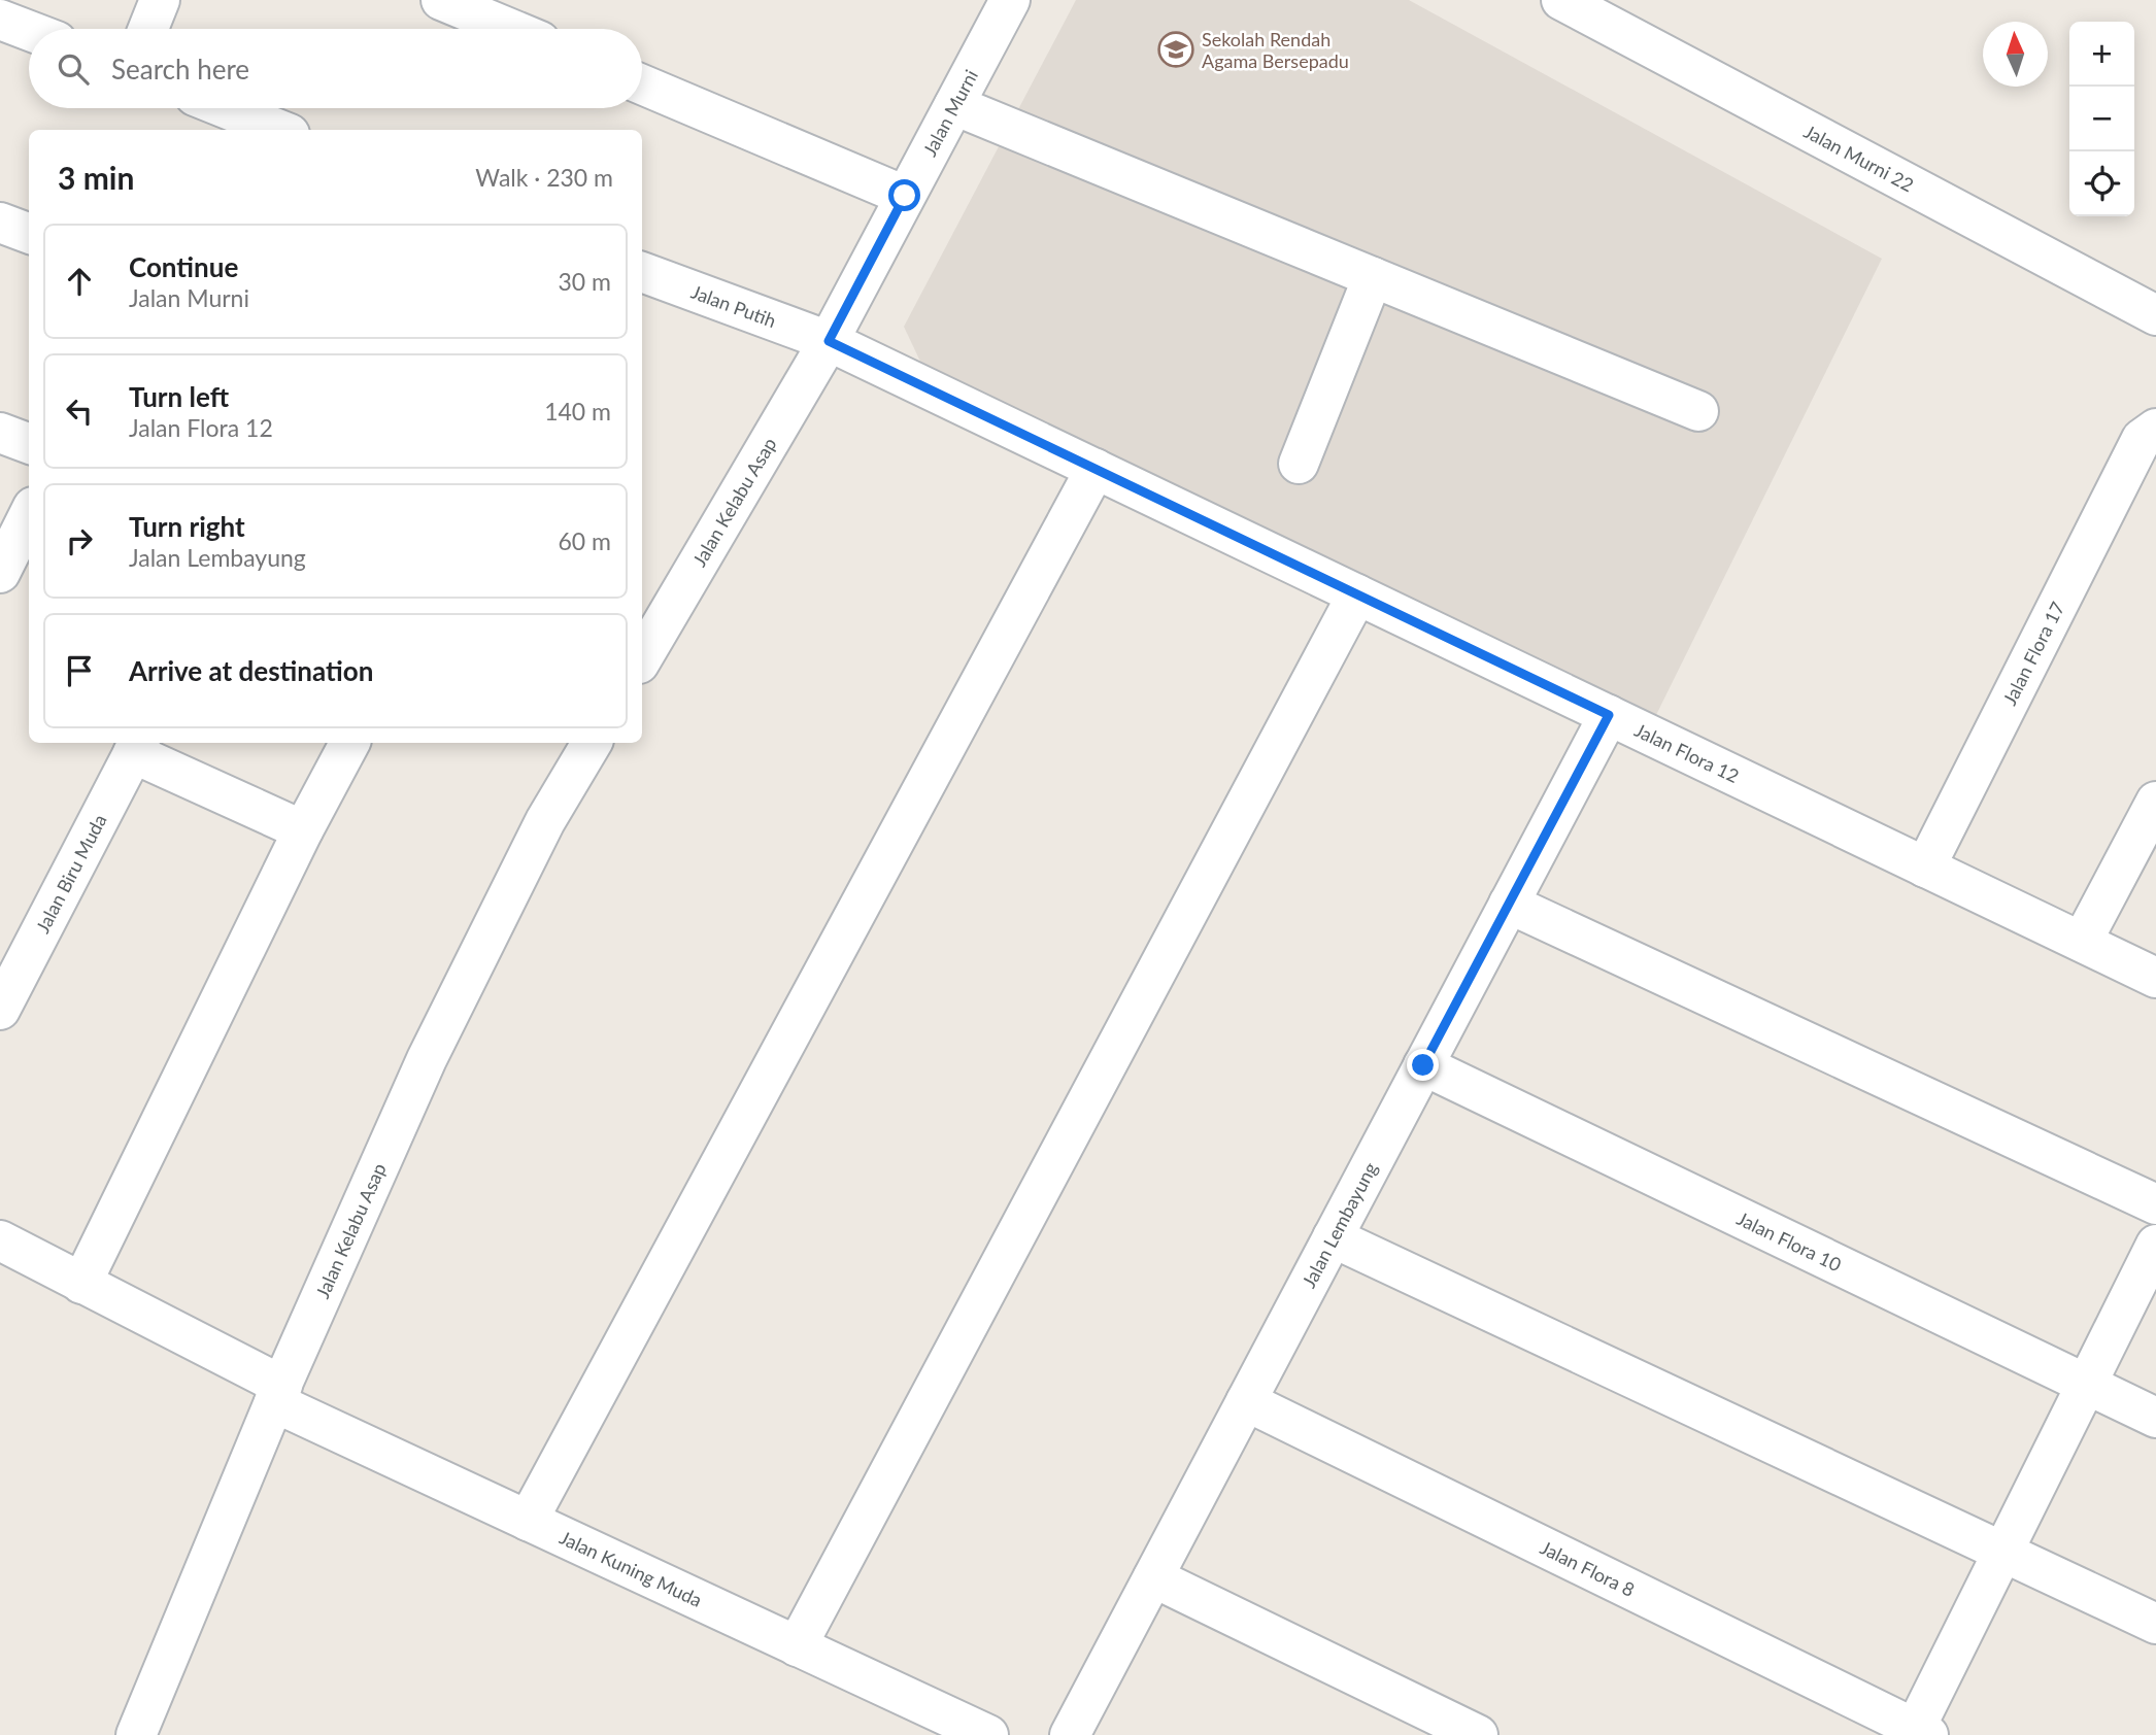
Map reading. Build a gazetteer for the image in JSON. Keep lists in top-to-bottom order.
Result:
{
  "streets": {
    "street": [
      "Jalan Murni",
      "Jalan Murni 22",
      "Jalan Putih",
      "Jalan Kelabu Asap",
      "Jalan Flora 17",
      "Jalan Flora 12",
      "Jalan Biru Muda",
      "Jalan Lembayung",
      "Jalan Flora 10",
      "Jalan Flora 8",
      "Jalan Kuning Muda"
    ]
  },
  "crossings": [
    ["Jalan Murni", "Jalan Putih"],
    ["Jalan Murni", "Jalan Kelabu Asap"],
    ["Jalan Murni", "Jalan Flora 12"],
    ["Jalan Putih", "Jalan Kelabu Asap"],
    ["Jalan Putih", "Jalan Flora 12"],
    ["Jalan Kelabu Asap", "Jalan Flora 12"],
    ["Jalan Kelabu Asap", "Jalan Kuning Muda"],
    ["Jalan Flora 17", "Jalan Flora 12"],
    ["Jalan Flora 12", "Jalan Lembayung"],
    ["Jalan Lembayung", "Jalan Flora 10"],
    ["Jalan Lembayung", "Jalan Flora 8"]
  ],
  "places": {
    "school or university": ["Sekolah Rendah Agama Bersepadu"]
  },
  "north": "top",
  "page": {
    "map_buttons": ["+", "−"],
    "search": "Search here",
    "heading": ["3 min", "Walk · 230 m"],
    "list": [
      ["Continue", "Jalan Murni", "30 m"],
      ["Turn left", "Jalan Flora 12", "140 m"],
      ["Turn right", "Jalan Lembayung", "60 m"],
      "Arrive at destination"
    ]
  }
}
